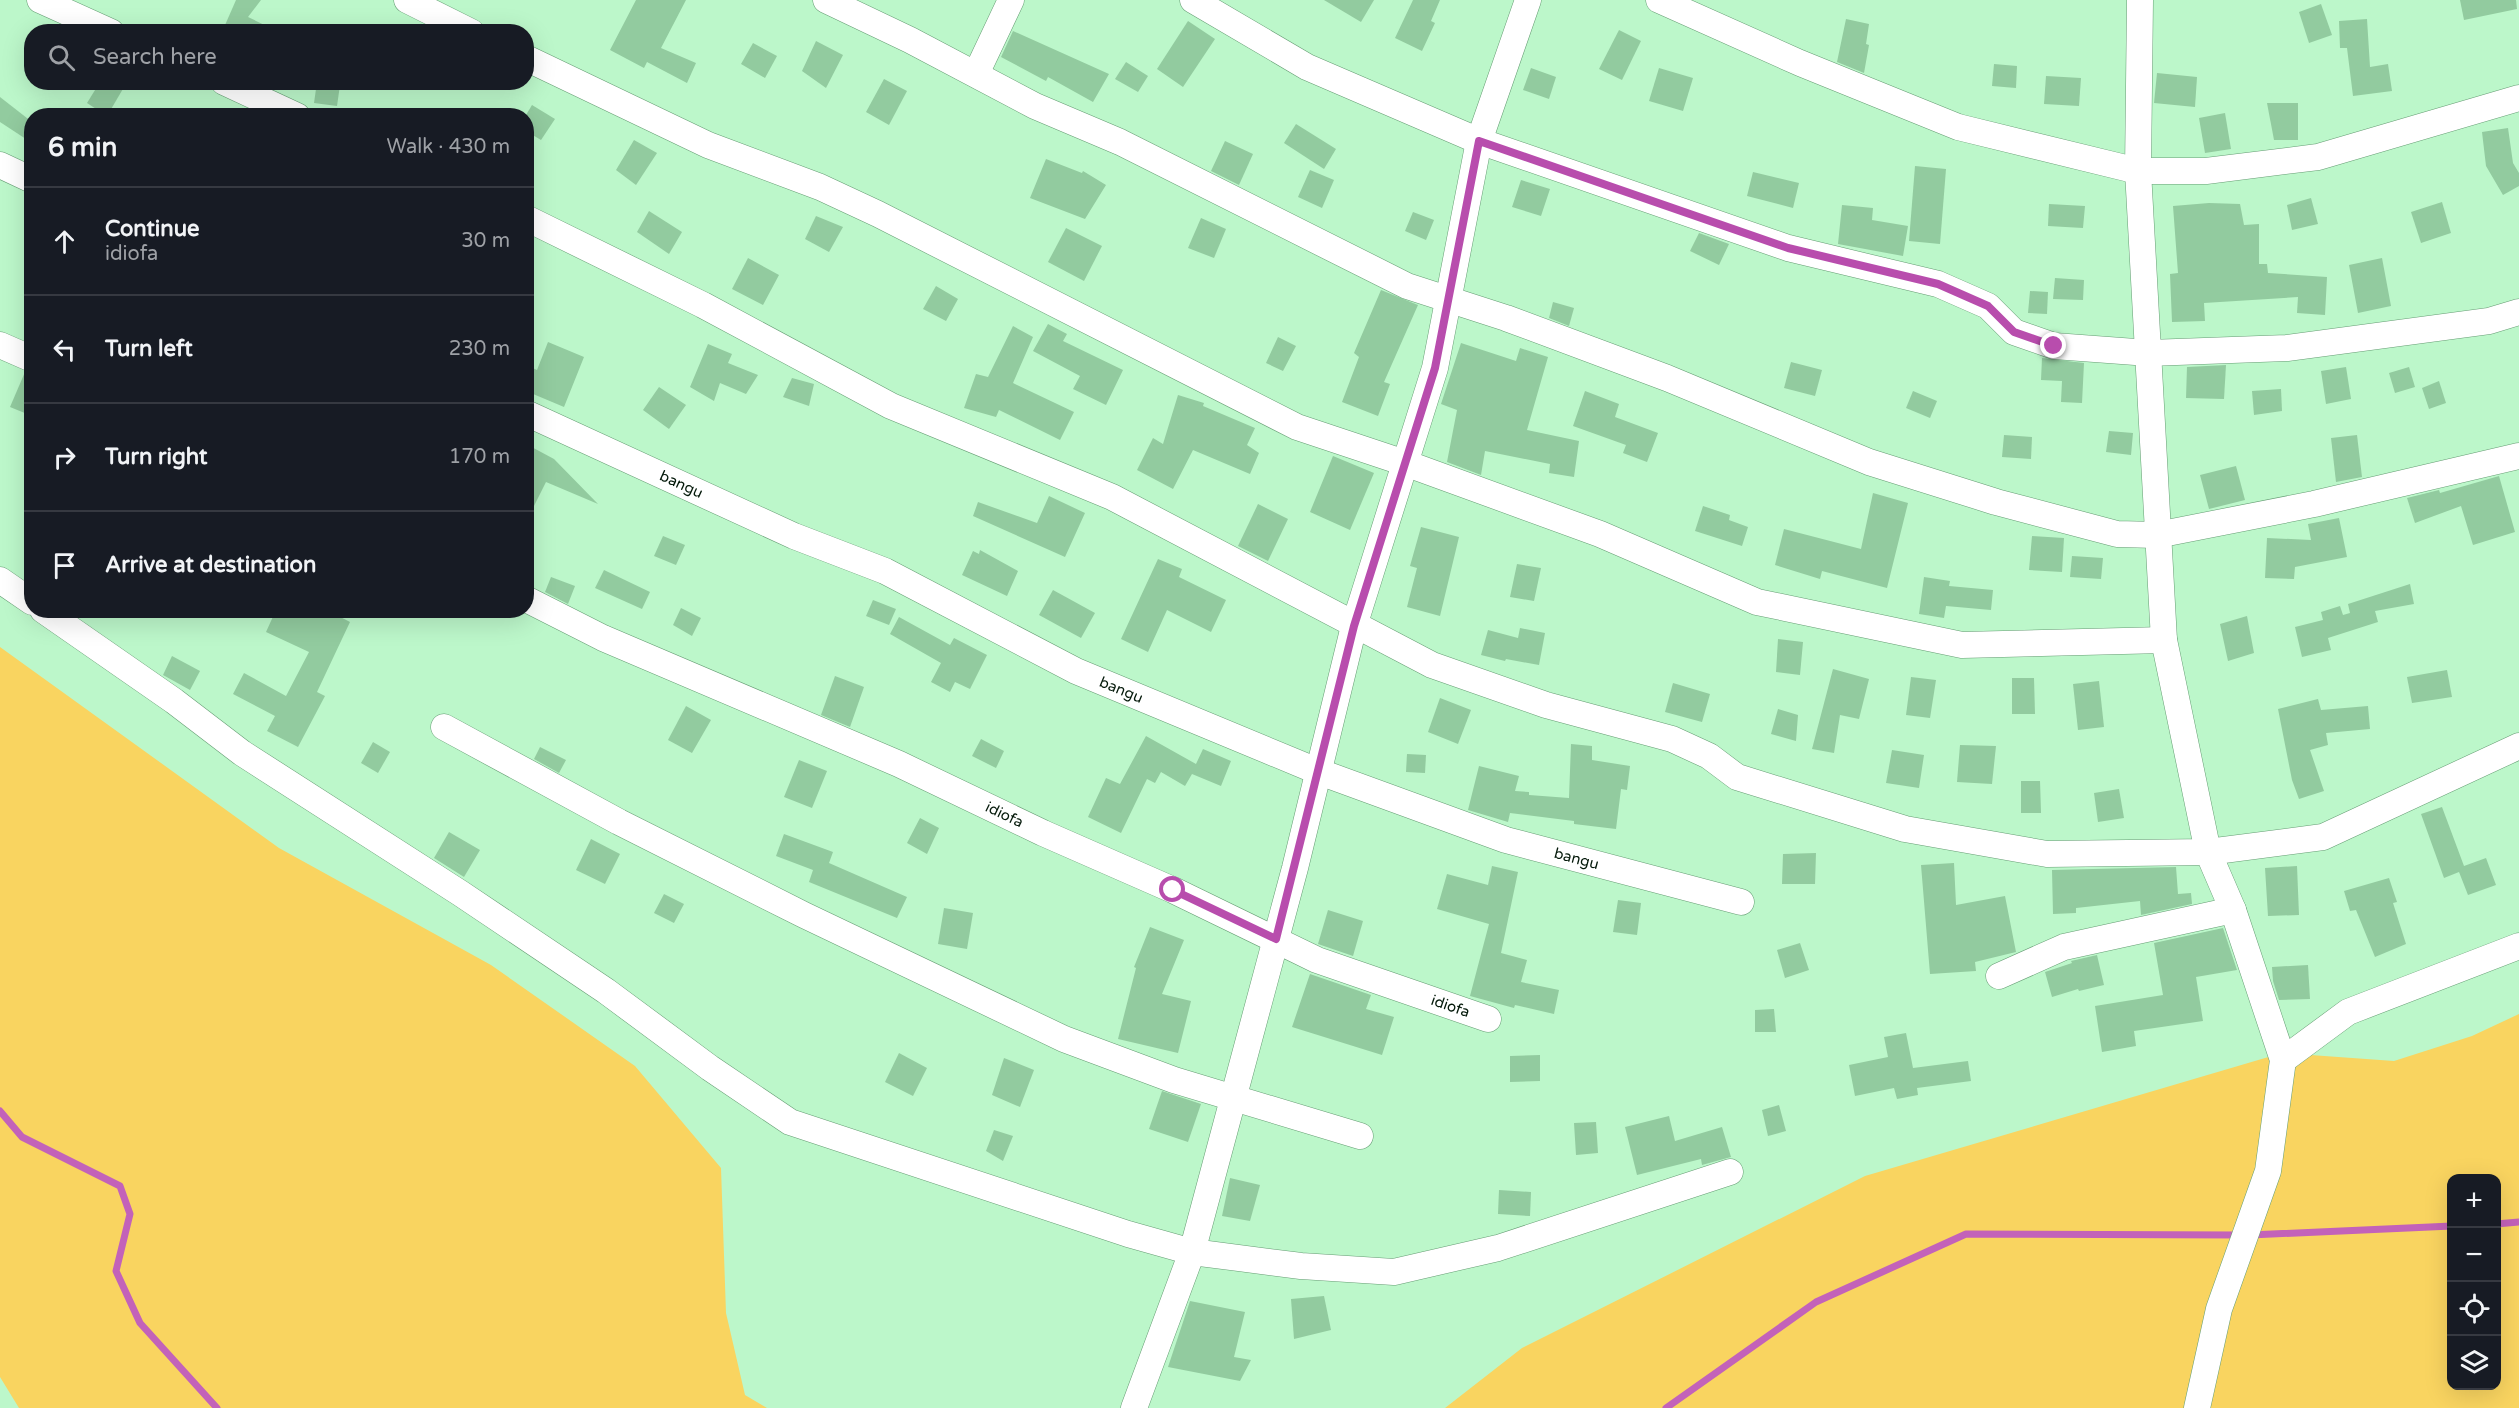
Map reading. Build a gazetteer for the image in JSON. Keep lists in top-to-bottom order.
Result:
{
  "streets": {
    "street": ["bangu", "idiofa"]
  },
  "page": {
    "search": "Search here",
    "heading": ["6 min", "Walk · 430 m"],
    "list": [
      ["Continue", "idiofa", "30 m"],
      ["Turn left", "230 m"],
      ["Turn right", "170 m"],
      "Arrive at destination"
    ],
    "map_buttons": ["+", "−"]
  }
}
